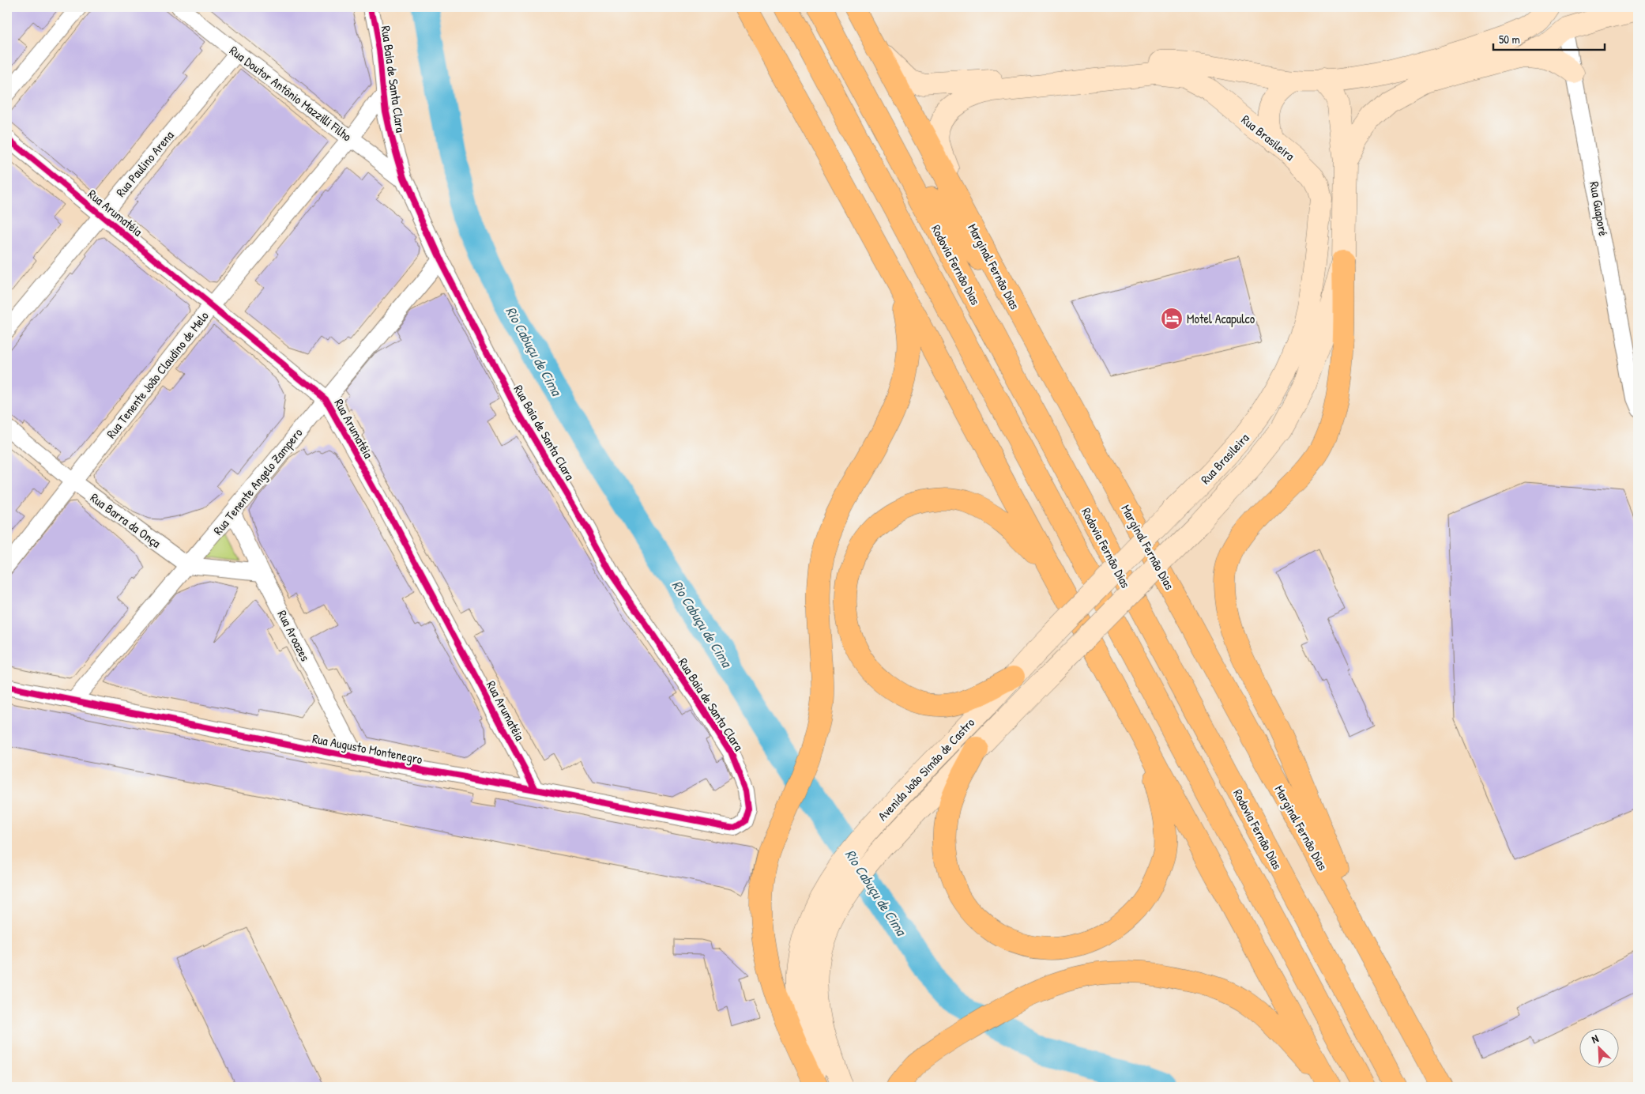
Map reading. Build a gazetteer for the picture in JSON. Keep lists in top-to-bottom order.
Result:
{
  "streets": {
    "highway": ["Rodovia Fernão Dias", "Marginal Fernão Dias"],
    "main road": ["Rua Brasileira", "Rua Guaporé", "Avenida João Simão de Castro"],
    "street": [
      "Rua Baia de Santa Clara",
      "Rua Doutor Antônio Mazzilli Filho",
      "Rua Paulino Arena",
      "Rua Arumatéia",
      "Rua Tenente João Claudino de Melo",
      "Rua Tenente Angelo Zampero",
      "Rua Barra da Onça",
      "Rua Aroazes",
      "Rua Augusto Montenegro"
    ]
  },
  "crossings": [
    ["Rua Baia de Santa Clara", "Rua Doutor Antônio Mazzilli Filho"],
    ["Rua Baia de Santa Clara", "Rua Tenente João Claudino de Melo"],
    ["Rua Baia de Santa Clara", "Rua Tenente Angelo Zampero"],
    ["Rua Baia de Santa Clara", "Rua Augusto Montenegro"],
    ["Rua Doutor Antônio Mazzilli Filho", "Rua Paulino Arena"],
    ["Rua Doutor Antônio Mazzilli Filho", "Rua Tenente João Claudino de Melo"],
    ["Rua Brasileira", "Rua Guaporé"],
    ["Rua Brasileira", "Marginal Fernão Dias"],
    ["Rua Brasileira", "Avenida João Simão de Castro"],
    ["Rua Paulino Arena", "Rua Arumatéia"],
    ["Rua Arumatéia", "Rua Tenente João Claudino de Melo"],
    ["Rua Arumatéia", "Rua Tenente Angelo Zampero"],
    ["Rua Arumatéia", "Rua Augusto Montenegro"],
    ["Rua Tenente João Claudino de Melo", "Rua Barra da Onça"],
    ["Rua Tenente Angelo Zampero", "Rua Barra da Onça"],
    ["Rua Tenente Angelo Zampero", "Rua Aroazes"],
    ["Rua Tenente Angelo Zampero", "Rua Augusto Montenegro"],
    ["Rua Aroazes", "Rua Augusto Montenegro"]
  ],
  "water": ["Rio Cabuçu de Cima"],
  "places": {
    "hotel": ["Motel Acapulco"]
  },
  "scale_bar": "50 m",
  "north": "top left"
}
